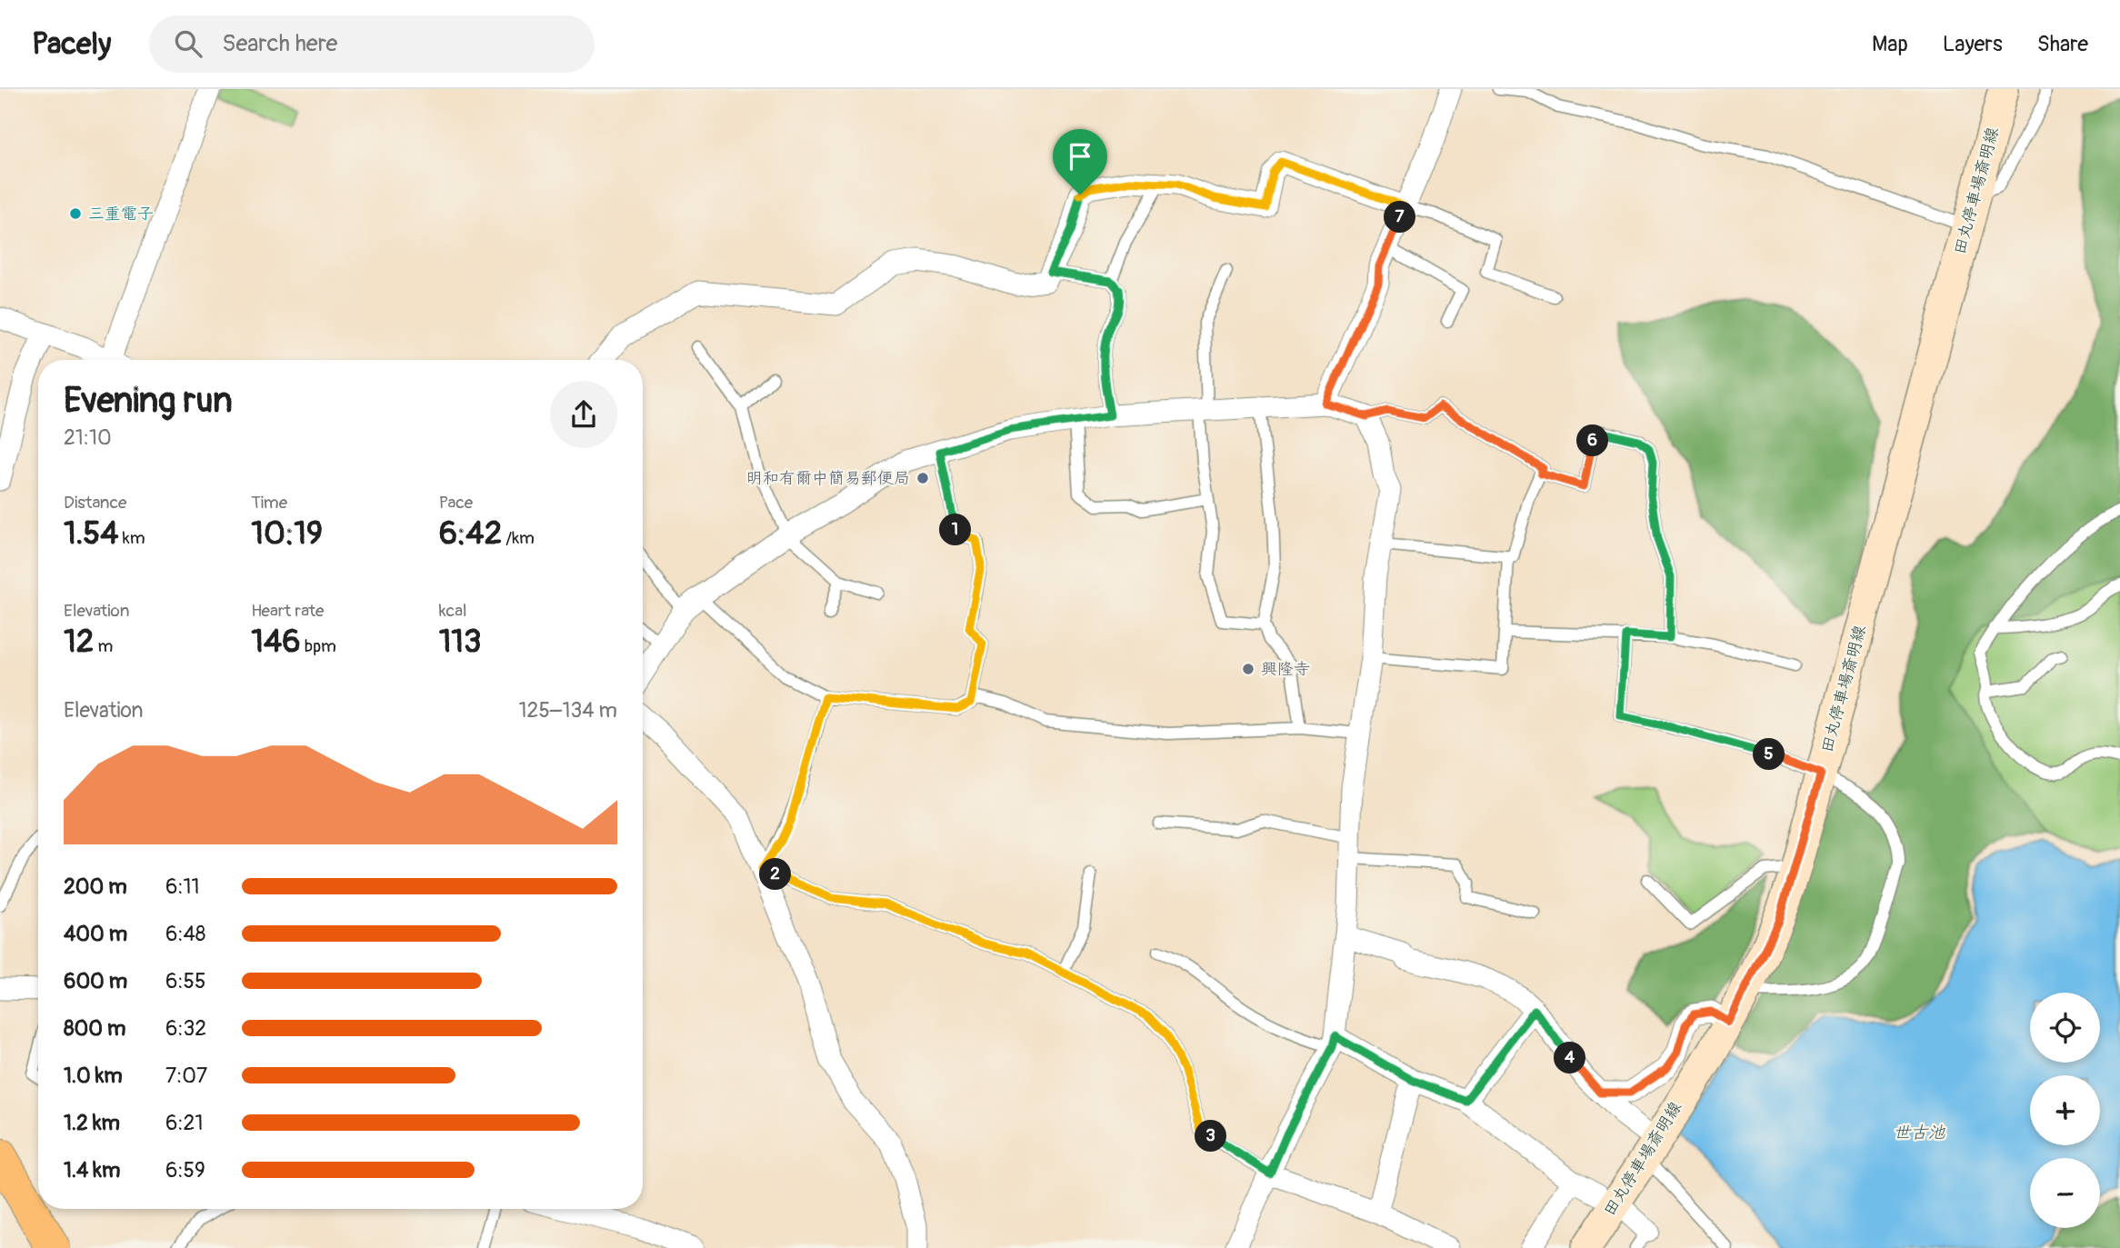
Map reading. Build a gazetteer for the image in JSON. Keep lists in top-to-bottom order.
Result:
{
  "streets": {
    "main road": ["田丸停車場斎明線"]
  },
  "water": ["世古池"],
  "places": ["三重電子", "明和有爾中簡易郵便局", "興隆寺"],
  "page": {
    "header": "Pacely",
    "search": "Search here",
    "nav": ["Map", "Layers", "Share"],
    "pins": [
      "7",
      "6",
      "1",
      "5",
      "2",
      "4",
      "3"
    ],
    "heading": ["Evening run", "21:10"],
    "stats": [
      ["Distance", "1.54 km"],
      ["Time", "10:19"],
      ["Pace", "6:42 /km"],
      ["Elevation", "12 m"],
      ["Heart rate", "146 bpm"],
      ["kcal", "113"]
    ],
    "chart": ["Elevation", "125–134 m"],
    "list": [
      {
        "name": "200 m",
        "note": "6:11"
      },
      {
        "name": "400 m",
        "note": "6:48"
      },
      {
        "name": "600 m",
        "note": "6:55"
      },
      {
        "name": "800 m",
        "note": "6:32"
      },
      {
        "name": "1.0 km",
        "note": "7:07"
      },
      {
        "name": "1.2 km",
        "note": "6:21"
      },
      {
        "name": "1.4 km",
        "note": "6:59"
      }
    ],
    "map_buttons": ["+", "−"]
  }
}
